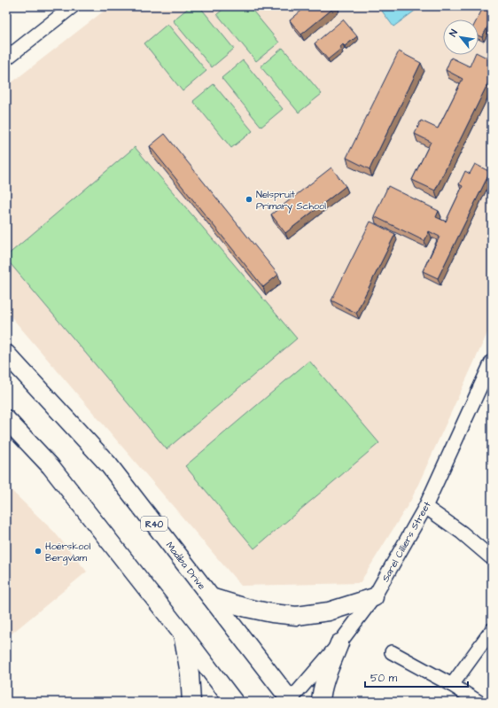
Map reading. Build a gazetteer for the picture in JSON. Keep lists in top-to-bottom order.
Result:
{
  "streets": {
    "main road": ["R40", "Madiba Drive"],
    "street": ["Sarel Cilliers Street"]
  },
  "crossings": [
    ["Sarel Cilliers Street", "Madiba Drive"]
  ],
  "places": ["Nelspruit Primary School", "Hoërskool Bergvlam"],
  "scale_bar": "50 m",
  "north": "top left"
}
